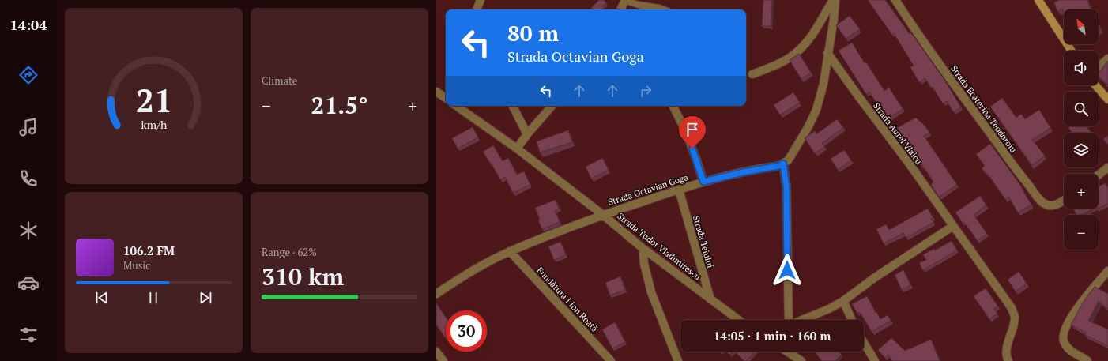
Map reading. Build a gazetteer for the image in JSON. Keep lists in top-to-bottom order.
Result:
{
  "streets": {
    "street": [
      "Strada Ecaterina Teodoroiu",
      "Strada Aurel Vlaicu",
      "Strada Octavian Goga",
      "Strada Teiului",
      "Strada Tudor Vladimirescu",
      "Fundătura I Ion Roată"
    ]
  },
  "crossings": [
    ["Strada Octavian Goga", "Strada Teiului"],
    ["Strada Octavian Goga", "Strada Tudor Vladimirescu"],
    ["Strada Octavian Goga", "Fundătura I Ion Roată"],
    ["Strada Teiului", "Strada Tudor Vladimirescu"]
  ],
  "north": "top left",
  "page": {
    "tabs": "14:04",
    "tile": [
      "Climate",
      ["Range · 62%", "310 km"]
    ],
    "map_buttons": ["+", "−"],
    "turn": ["80 m", "Strada Octavian Goga"],
    "heat": ["−", "21.5°", "+"],
    "song": ["106.2 FM", "Music"],
    "limit": "30",
    "trip": "14:05 · 1 min · 160 m",
    "gauge": ["21", "km/h"]
  }
}
